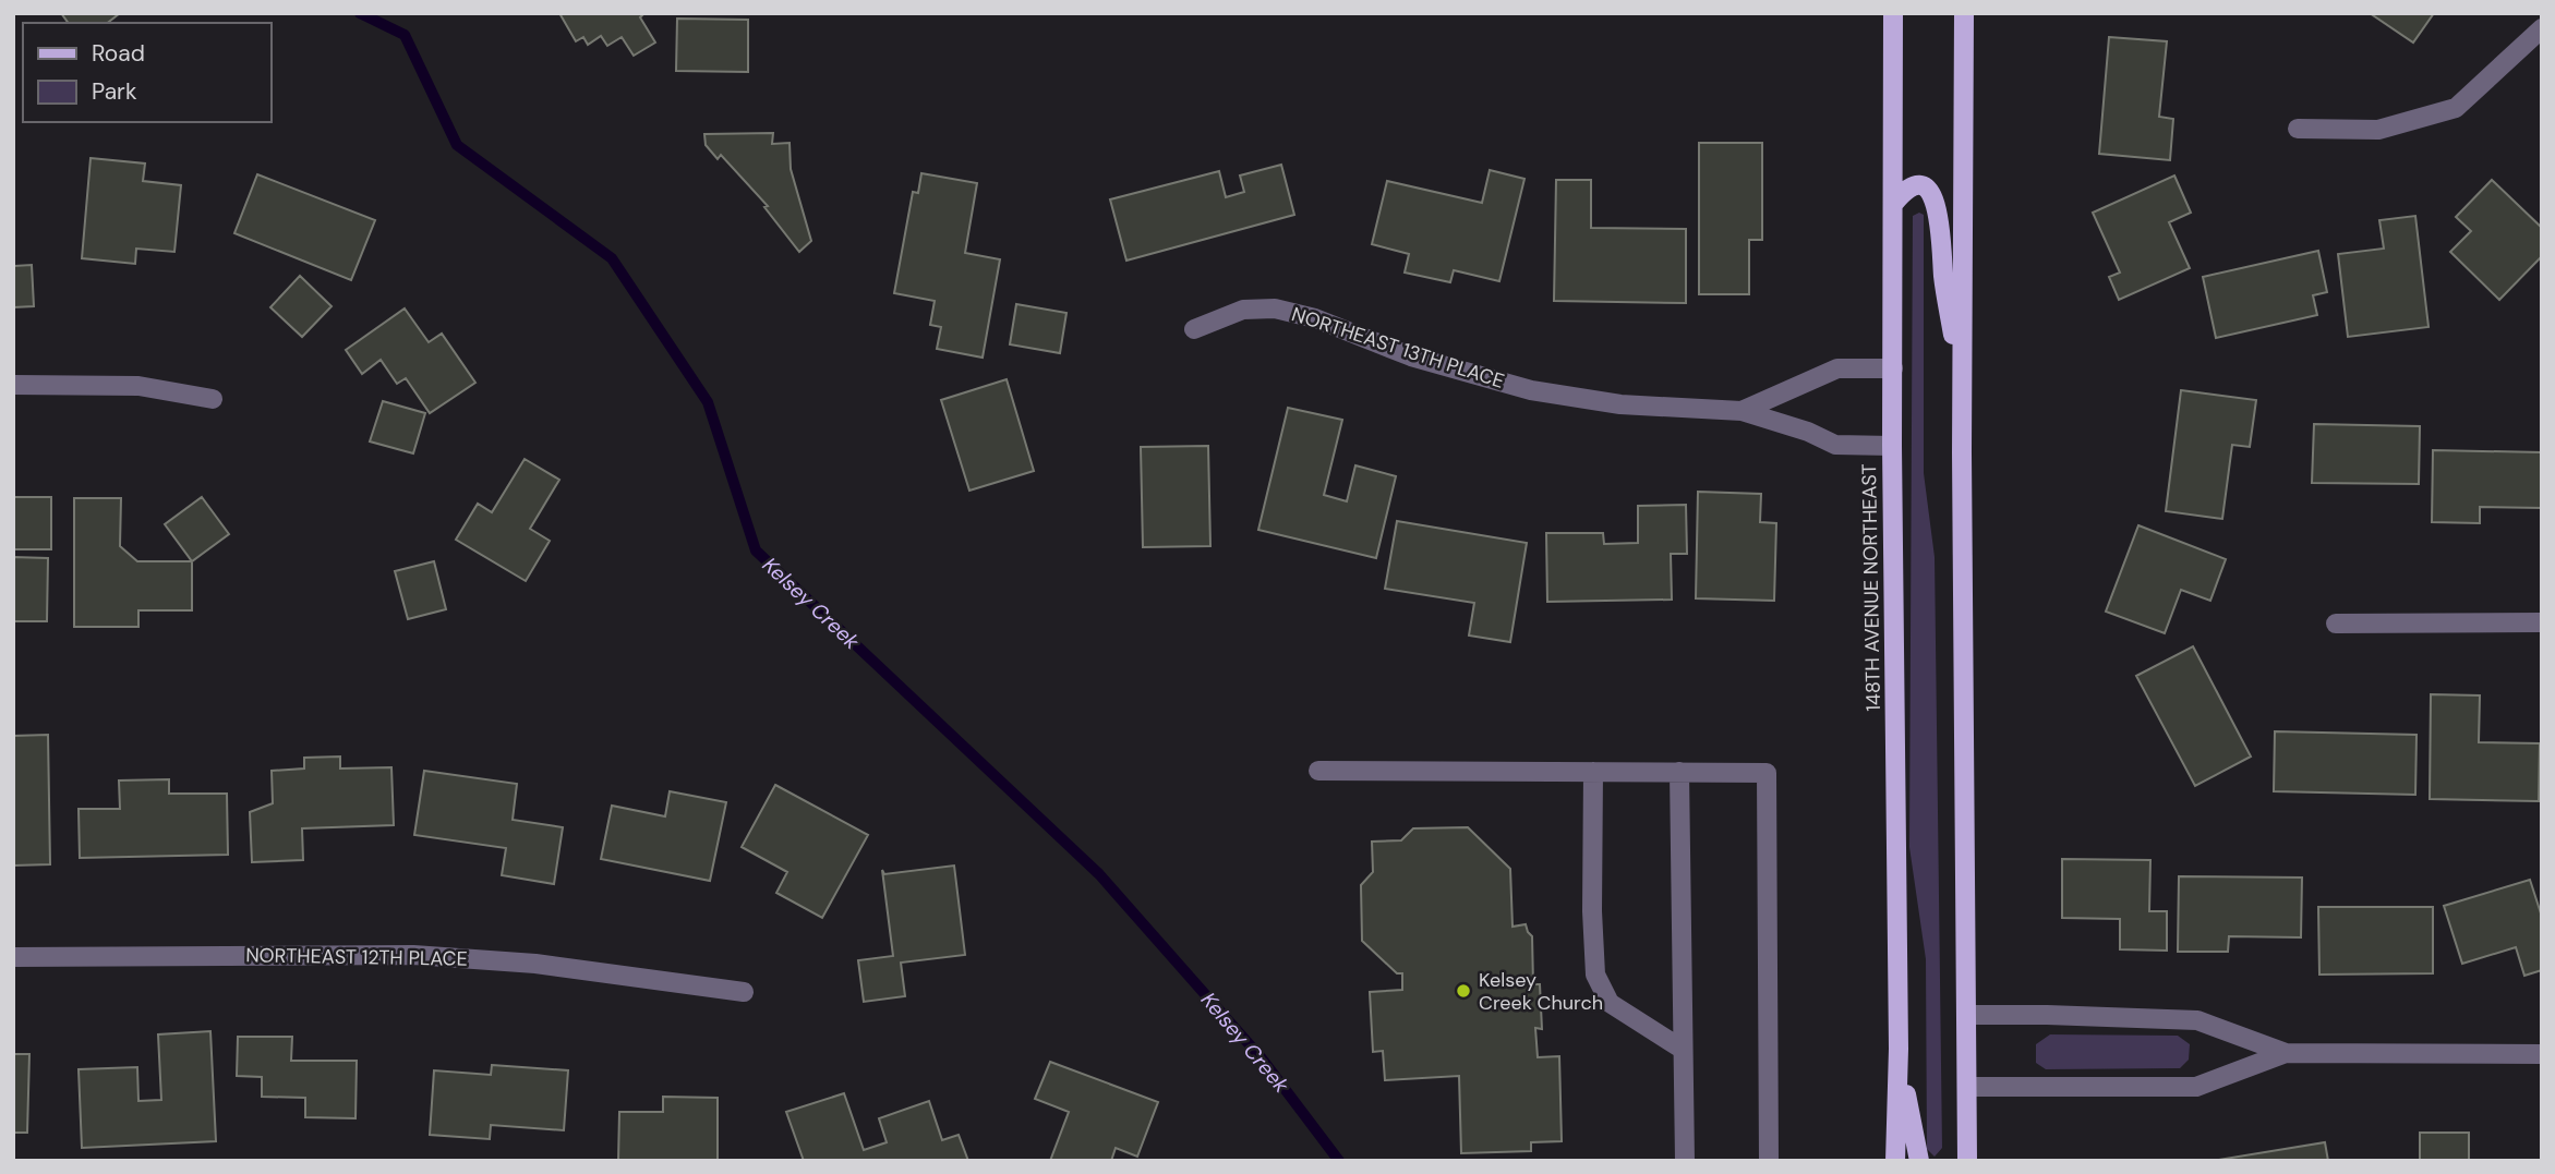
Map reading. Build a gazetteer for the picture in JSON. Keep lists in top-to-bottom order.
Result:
{
  "streets": {
    "main road": ["148TH AVENUE NORTHEAST"],
    "street": ["NORTHEAST 13TH PLACE", "NORTHEAST 12TH PLACE"]
  },
  "crossings": [
    ["NORTHEAST 13TH PLACE", "148TH AVENUE NORTHEAST"]
  ],
  "water": ["Kelsey Creek"],
  "places": ["Kelsey Creek Church"],
  "legend": ["Road", "Park"]
}
